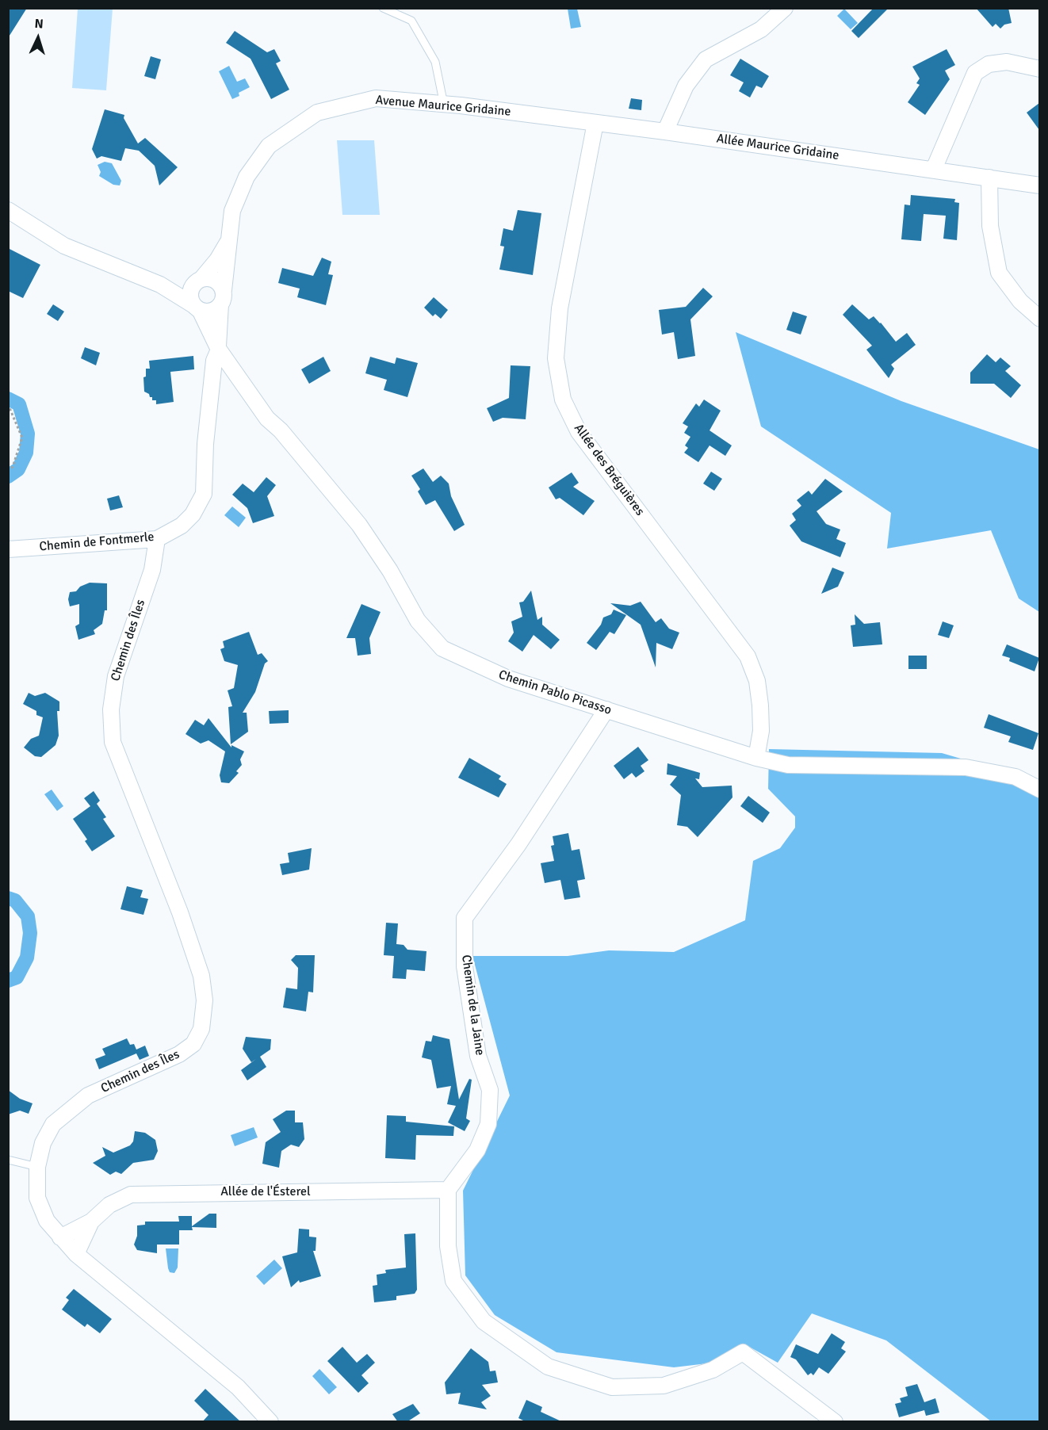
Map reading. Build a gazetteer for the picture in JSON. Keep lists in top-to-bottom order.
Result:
{
  "streets": {
    "street": [
      "Avenue Maurice Gridaine",
      "Allée Maurice Gridaine",
      "Allée des Bréguières",
      "Chemin de Fontmerle",
      "Chemin des Îles",
      "Chemin Pablo Picasso",
      "Chemin de la Jaine",
      "Allée de l'Ésterel"
    ]
  },
  "crossings": [
    ["Avenue Maurice Gridaine", "Allée Maurice Gridaine"],
    ["Avenue Maurice Gridaine", "Allée des Bréguières"],
    ["Avenue Maurice Gridaine", "Chemin Pablo Picasso"],
    ["Allée des Bréguières", "Chemin Pablo Picasso"],
    ["Chemin de Fontmerle", "Chemin des Îles"],
    ["Chemin de Fontmerle", "Chemin Pablo Picasso"],
    ["Chemin des Îles", "Allée de l'Ésterel"],
    ["Chemin Pablo Picasso", "Chemin de la Jaine"],
    ["Chemin de la Jaine", "Allée de l'Ésterel"]
  ],
  "north": "top"
}
